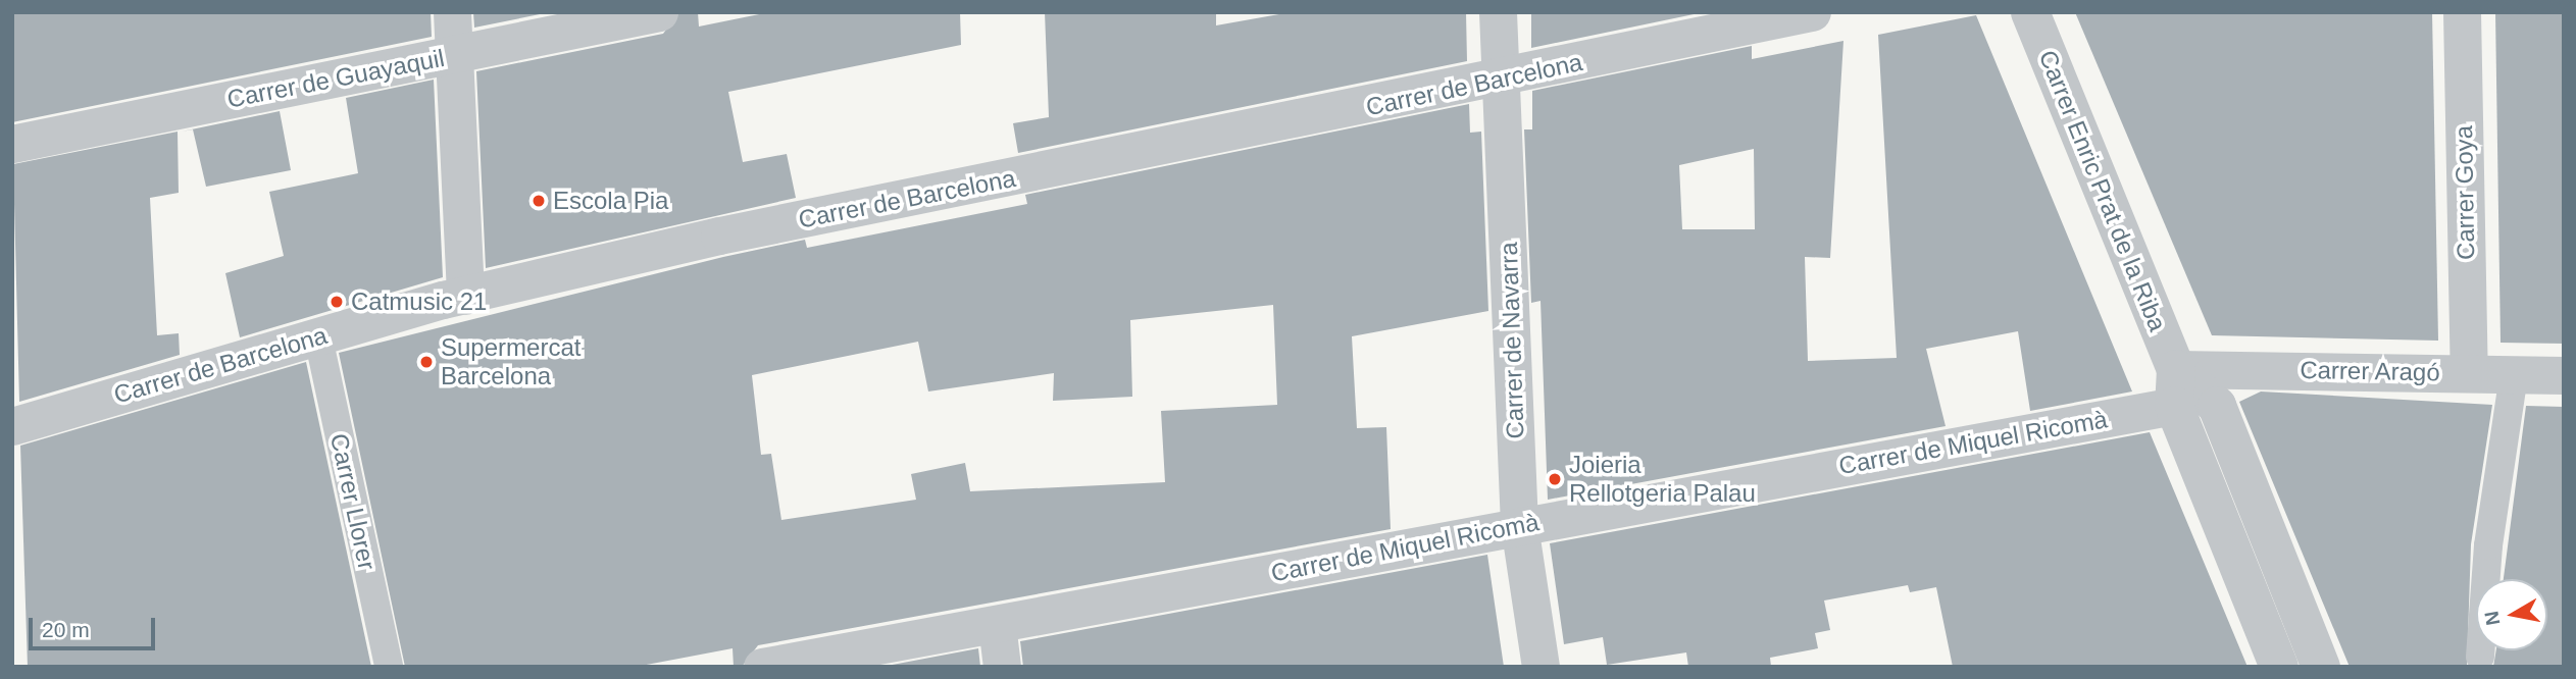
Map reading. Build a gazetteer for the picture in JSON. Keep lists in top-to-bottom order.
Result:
{
  "streets": {
    "street": [
      "Carrer de Guayaquil",
      "Carrer de Barcelona",
      "Carrer Enric Prat de la Riba",
      "Carrer Goya",
      "Carrer de Navarra",
      "Carrer Aragó",
      "Carrer de Miquel Ricomà",
      "Carrer Llorer"
    ]
  },
  "crossings": [
    ["Carrer de Barcelona", "Carrer de Navarra"],
    ["Carrer de Barcelona", "Carrer Llorer"],
    ["Carrer Enric Prat de la Riba", "Carrer Aragó"],
    ["Carrer Enric Prat de la Riba", "Carrer de Miquel Ricomà"],
    ["Carrer Goya", "Carrer Aragó"],
    ["Carrer de Navarra", "Carrer de Miquel Ricomà"],
    ["Carrer Aragó", "Carrer de Miquel Ricomà"]
  ],
  "places": [
    "Escola Pia",
    "Catmusic 21",
    "Supermercat Barcelona",
    "Joieria Rellotgeria Palau"
  ],
  "scale_bar": "20 m",
  "north": "left"
}
